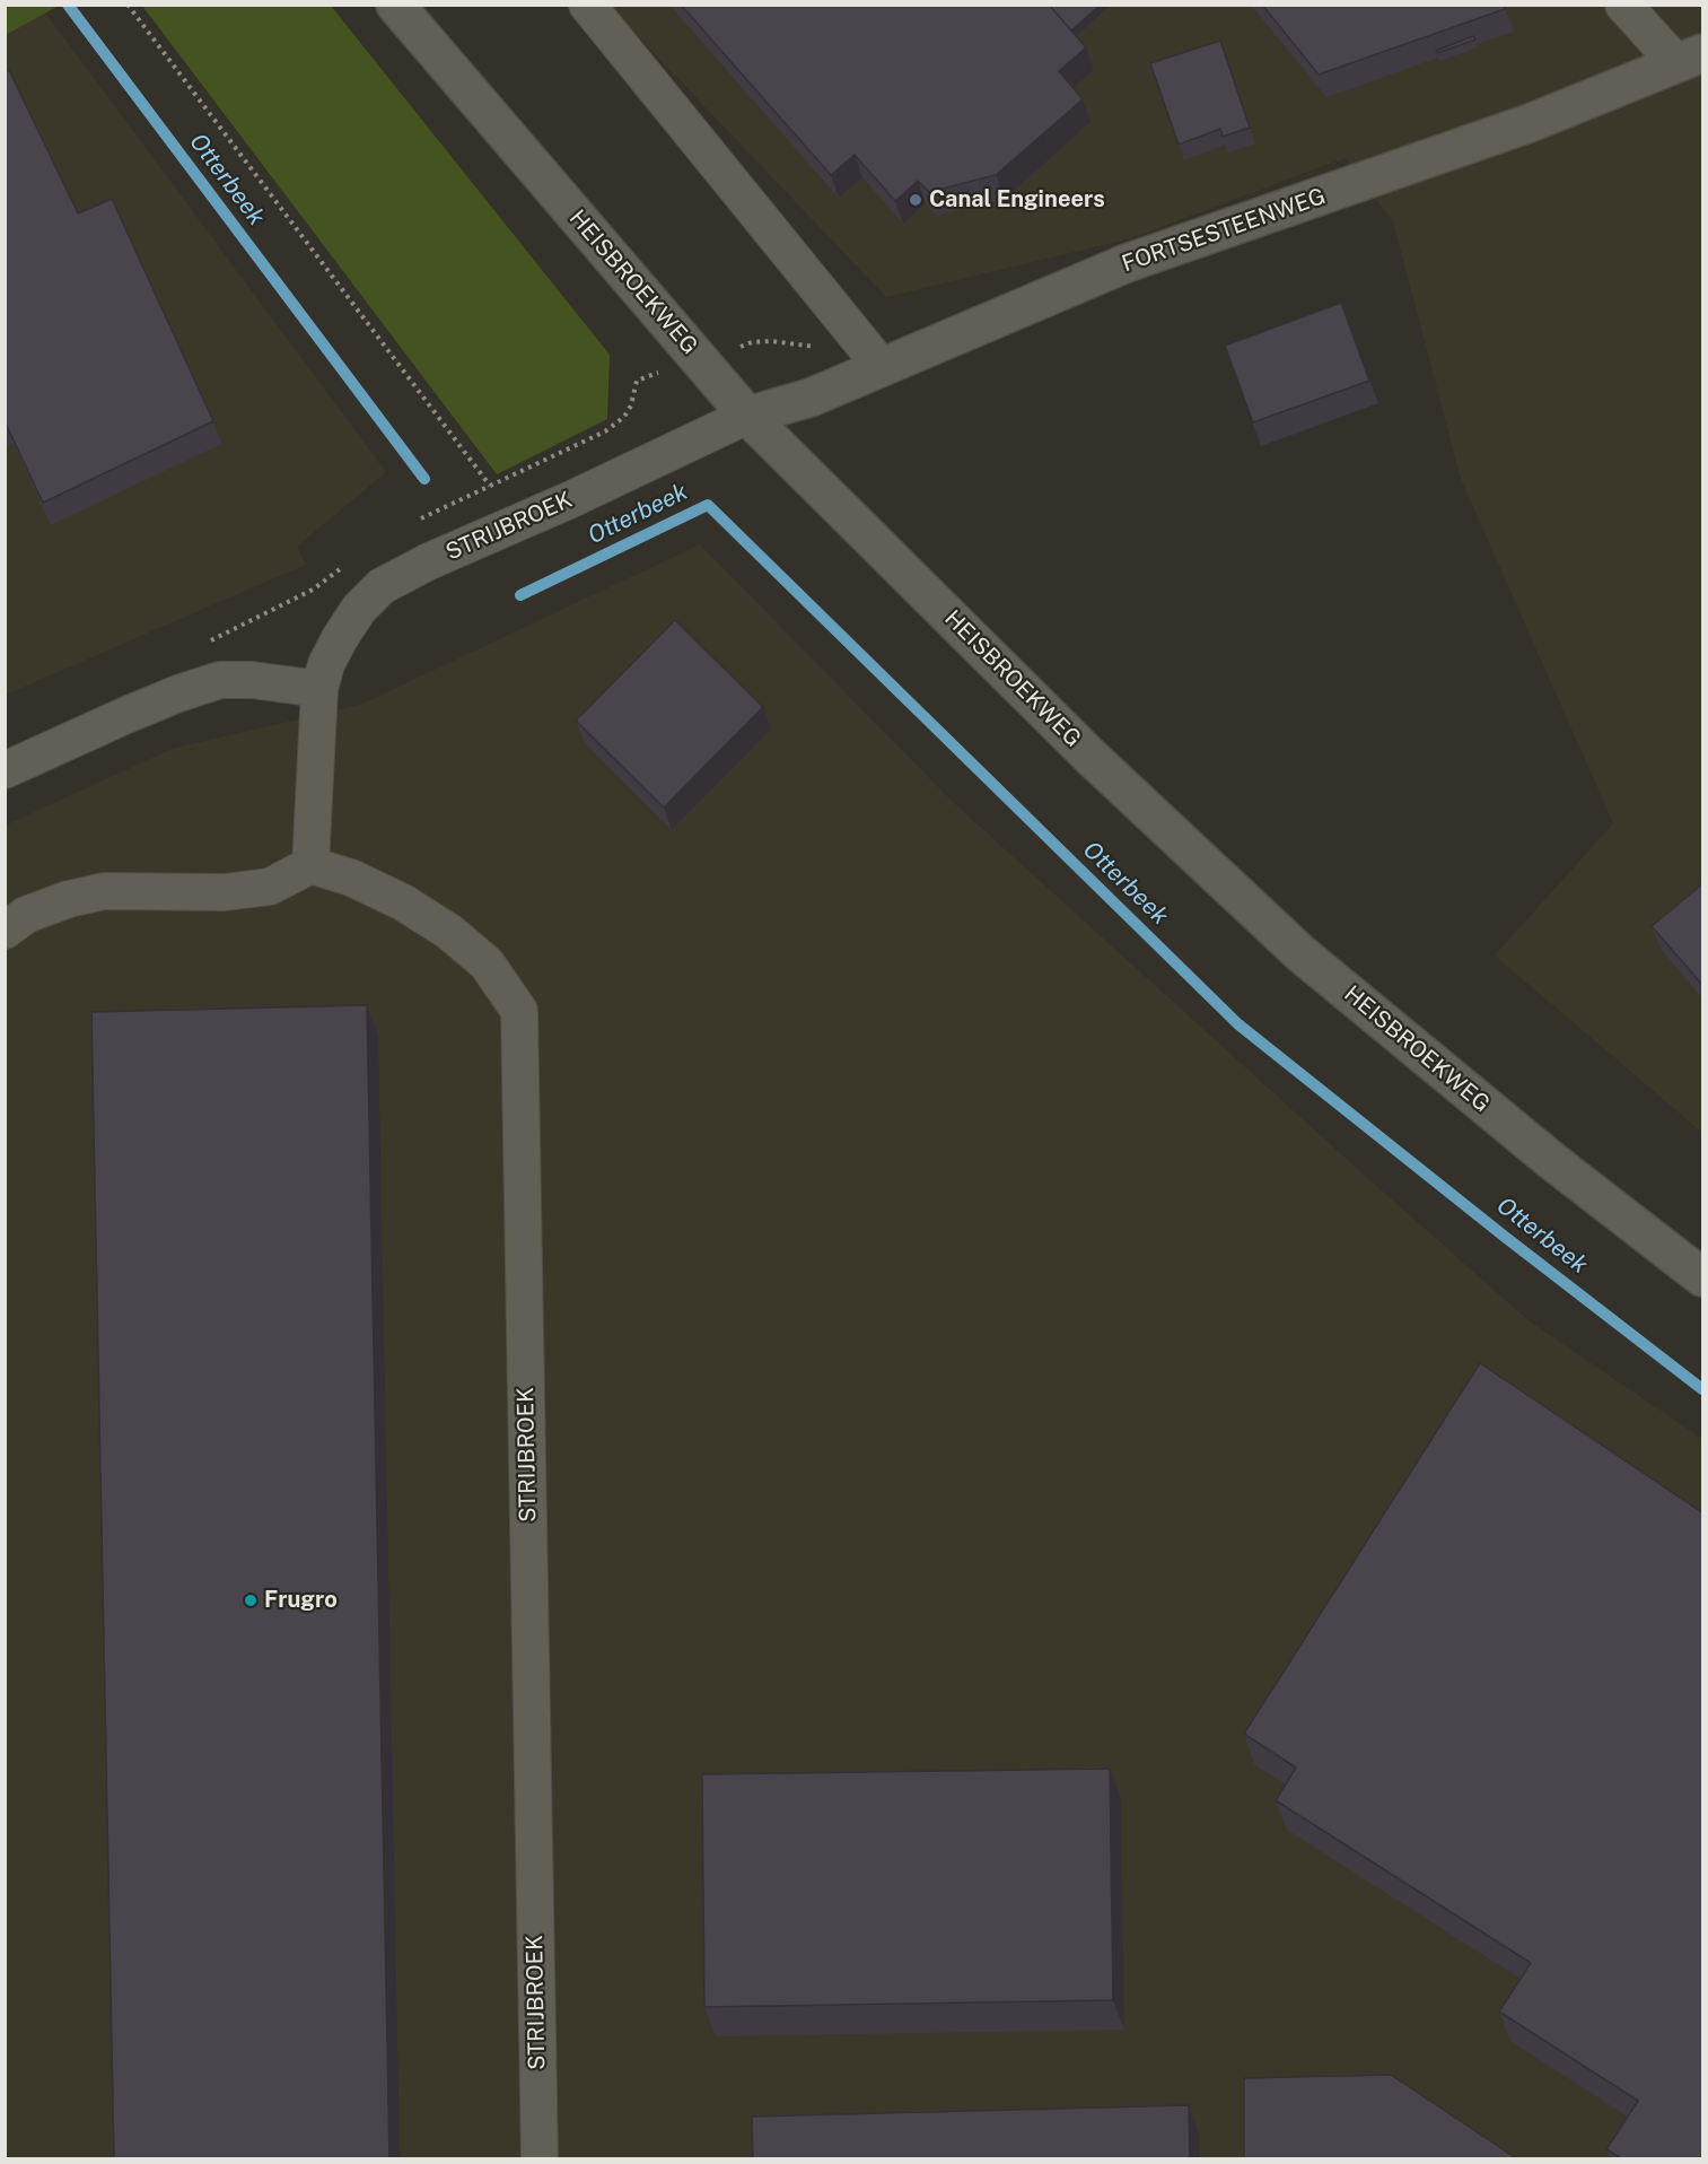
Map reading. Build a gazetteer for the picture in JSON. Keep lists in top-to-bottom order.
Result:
{
  "streets": {
    "main road": ["FORTSESTEENWEG", "HEISBROEKWEG"],
    "street": ["STRIJBROEK"]
  },
  "crossings": [
    ["FORTSESTEENWEG", "HEISBROEKWEG"],
    ["FORTSESTEENWEG", "STRIJBROEK"],
    ["HEISBROEKWEG", "STRIJBROEK"]
  ],
  "water": ["Otterbeek"],
  "places": ["Canal Engineers", "Frugro"]
}
